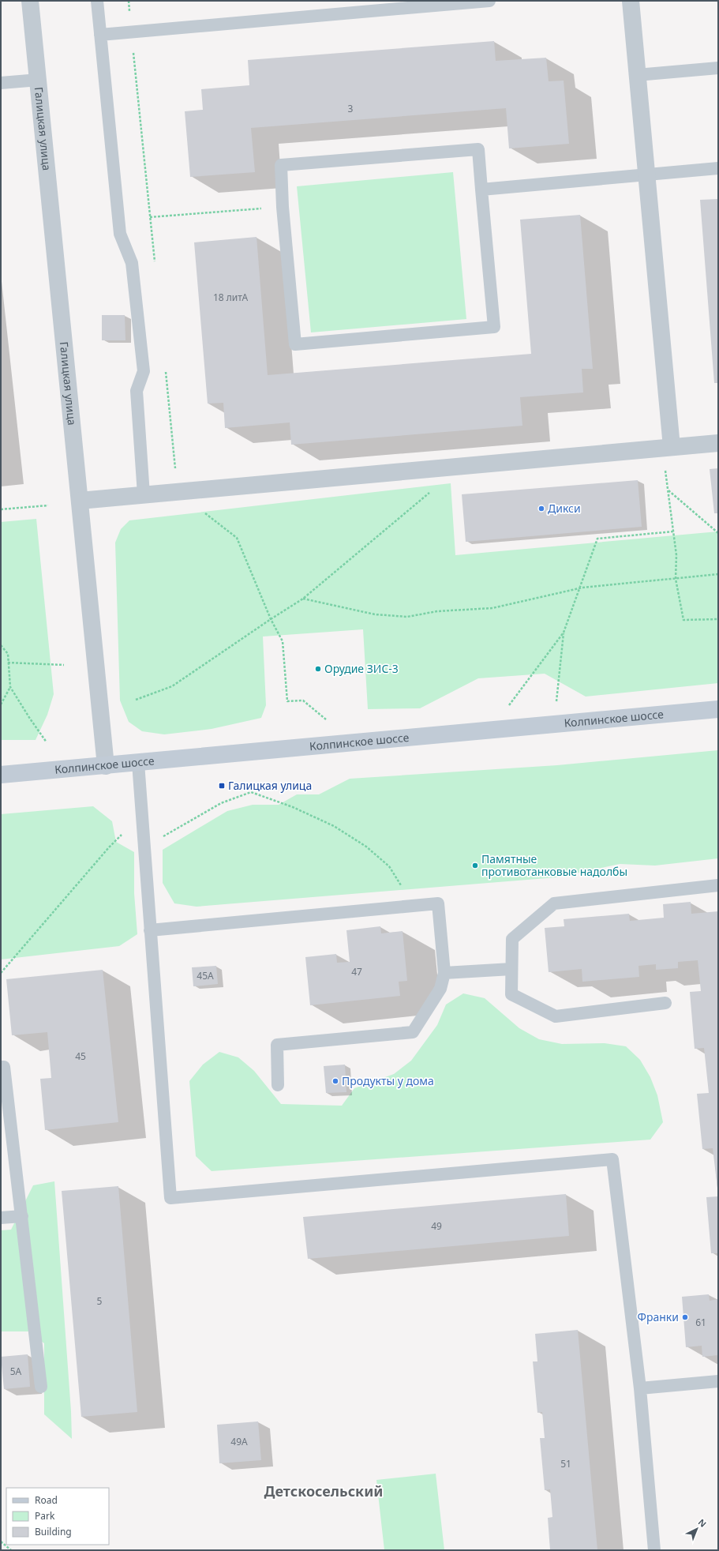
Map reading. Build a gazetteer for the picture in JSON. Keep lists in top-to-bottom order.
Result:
{
  "streets": {
    "main road": ["Колпинское шоссе"],
    "street": ["Галицкая улица"]
  },
  "crossings": [
    ["Галицкая улица", "Колпинское шоссе"]
  ],
  "districts": ["Детскосельский"],
  "places": {
    "other": [
      "Дикси",
      "Орудие ЗИС-3",
      "Памятные противотанковые надолбы",
      "Продукты у дома",
      "Франки"
    ],
    "transit": ["Галицкая улица"]
  },
  "house_numbers": [
    "3",
    "18 литА",
    "47",
    "45А",
    "45",
    "49",
    "5",
    "61",
    "5А",
    "49А",
    "51"
  ],
  "legend": ["Road", "Park", "Building"],
  "north": "top right"
}
